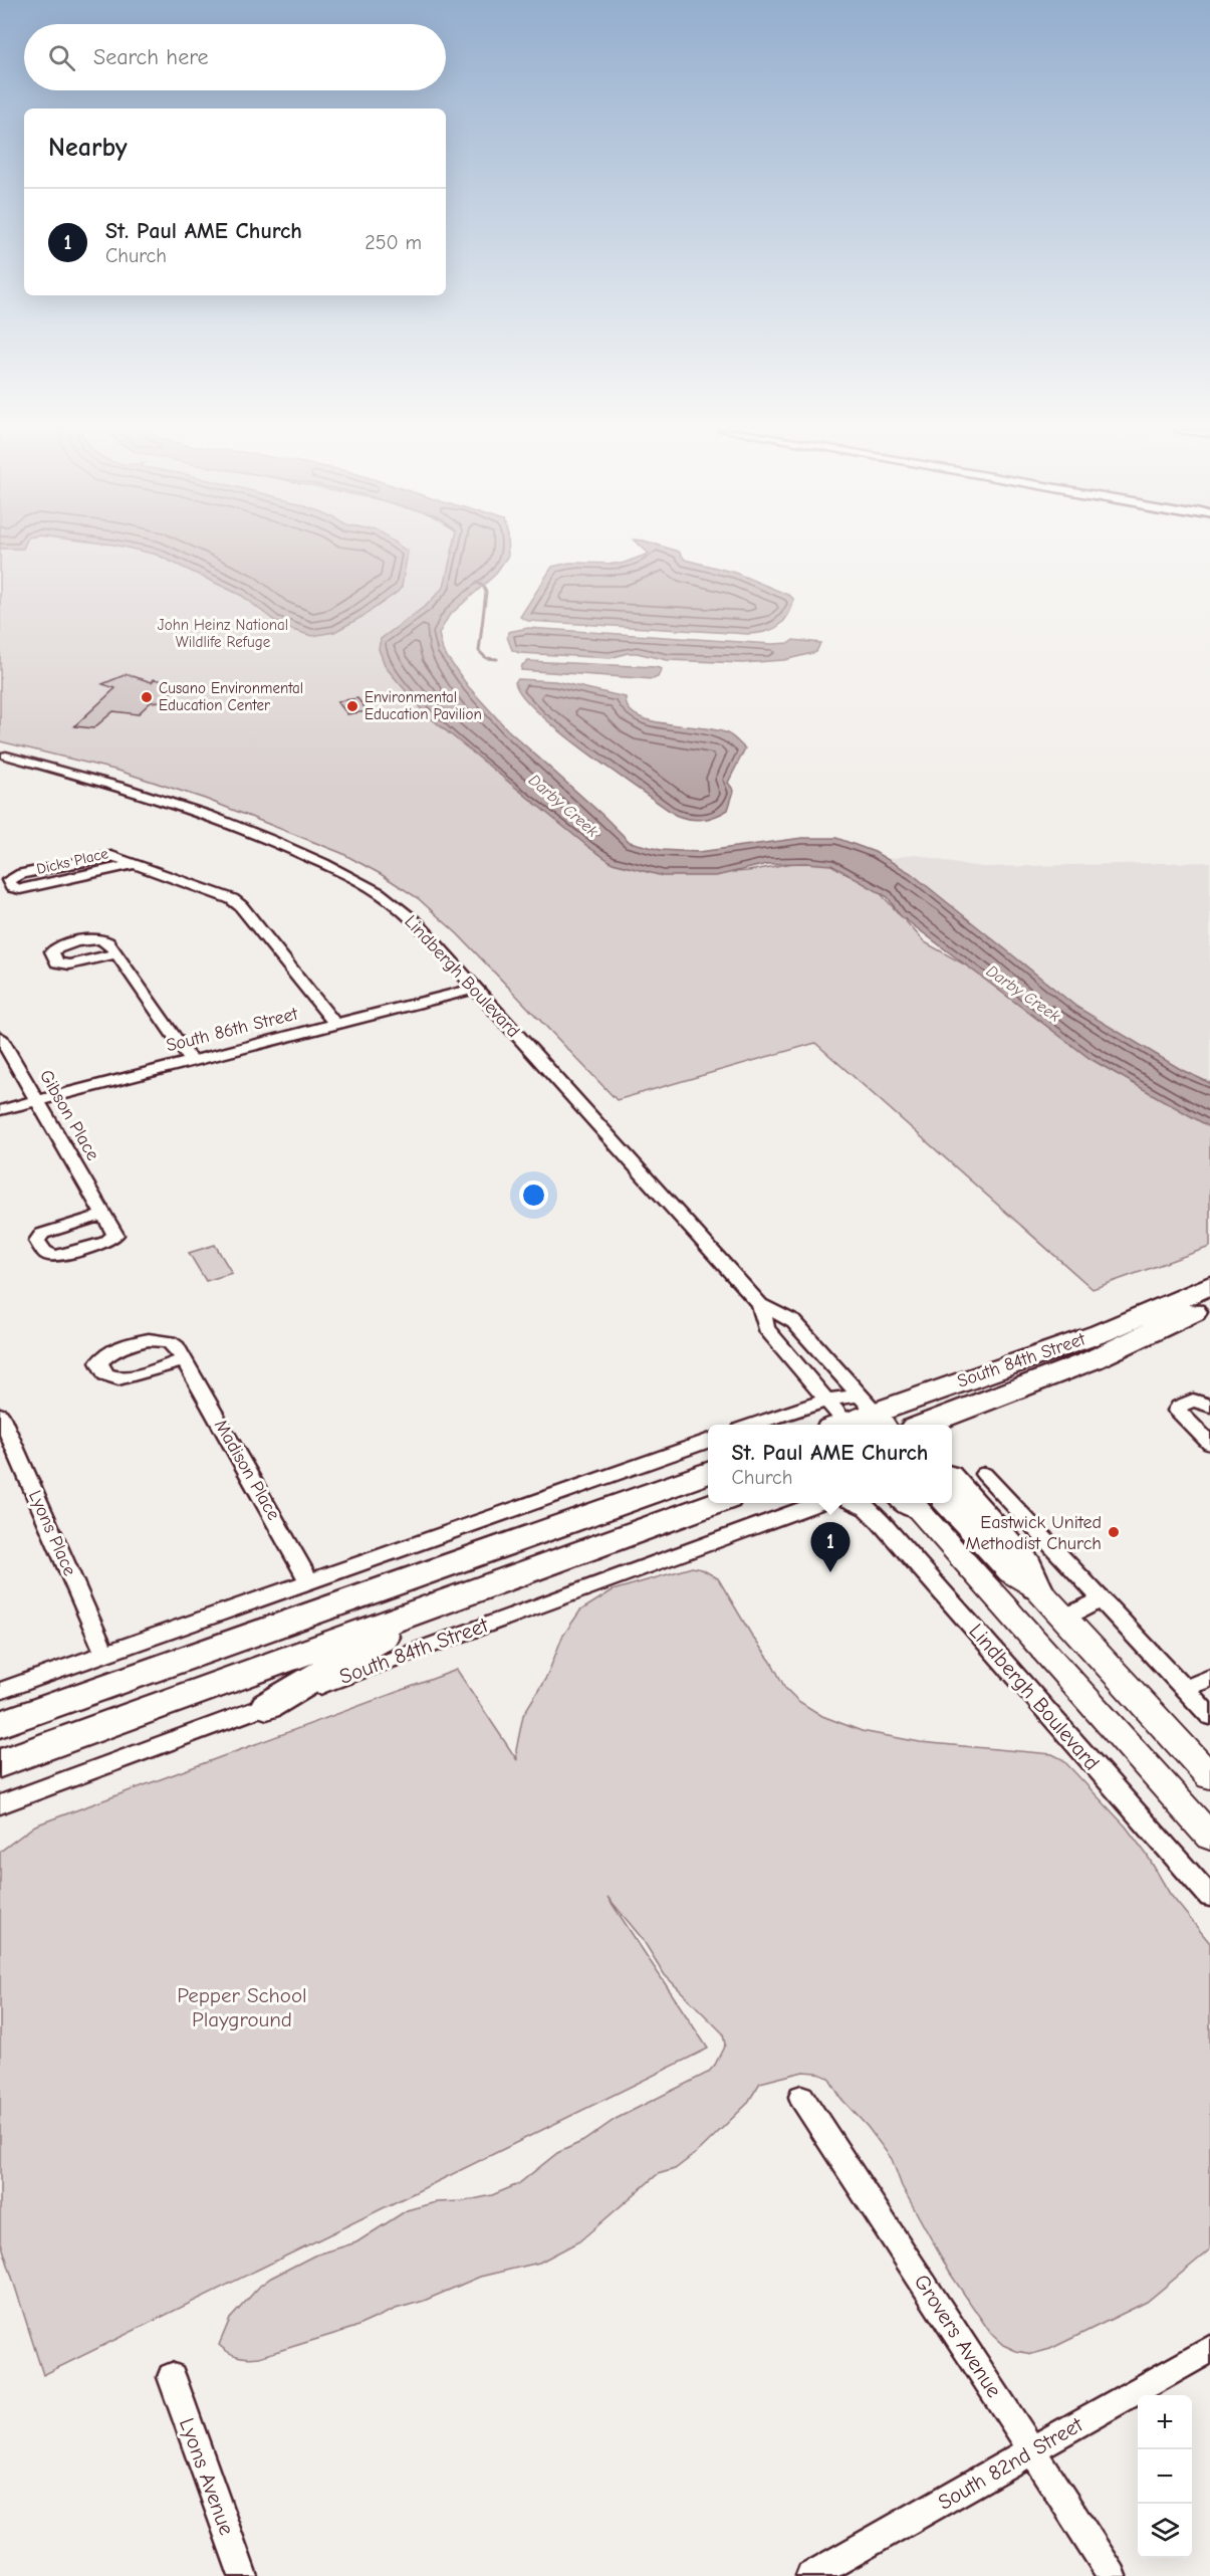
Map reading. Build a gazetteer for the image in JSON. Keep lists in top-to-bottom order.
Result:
{
  "streets": {
    "main road": ["Lindbergh Boulevard", "South 84th Street"],
    "street": [
      "Dicks Place",
      "South 86th Street",
      "Gibson Place",
      "Madison Place",
      "Lyons Place",
      "Grovers Avenue",
      "South 82nd Street",
      "Lyons Avenue"
    ]
  },
  "crossings": [
    ["Dicks Place", "South 86th Street"],
    ["Lindbergh Boulevard", "South 86th Street"],
    ["Lindbergh Boulevard", "South 84th Street"],
    ["South 86th Street", "Gibson Place"],
    ["Grovers Avenue", "South 82nd Street"]
  ],
  "water": ["Darby Creek"],
  "parks": ["John Heinz National Wildlife Refuge", "Pepper School Playground"],
  "places": ["Cusano Environmental Education Center", "Environmental Education Pavilion", "Eastwick United Methodist Church"],
  "page": {
    "search": "Search here",
    "heading": "Nearby",
    "list": [
      {
        "mark": "1",
        "name": "St. Paul AME Church",
        "note": "Church",
        "value": "250 m"
      }
    ],
    "popup": ["St. Paul AME Church", "Church"],
    "pins": "1",
    "map_buttons": ["+", "−"]
  }
}
